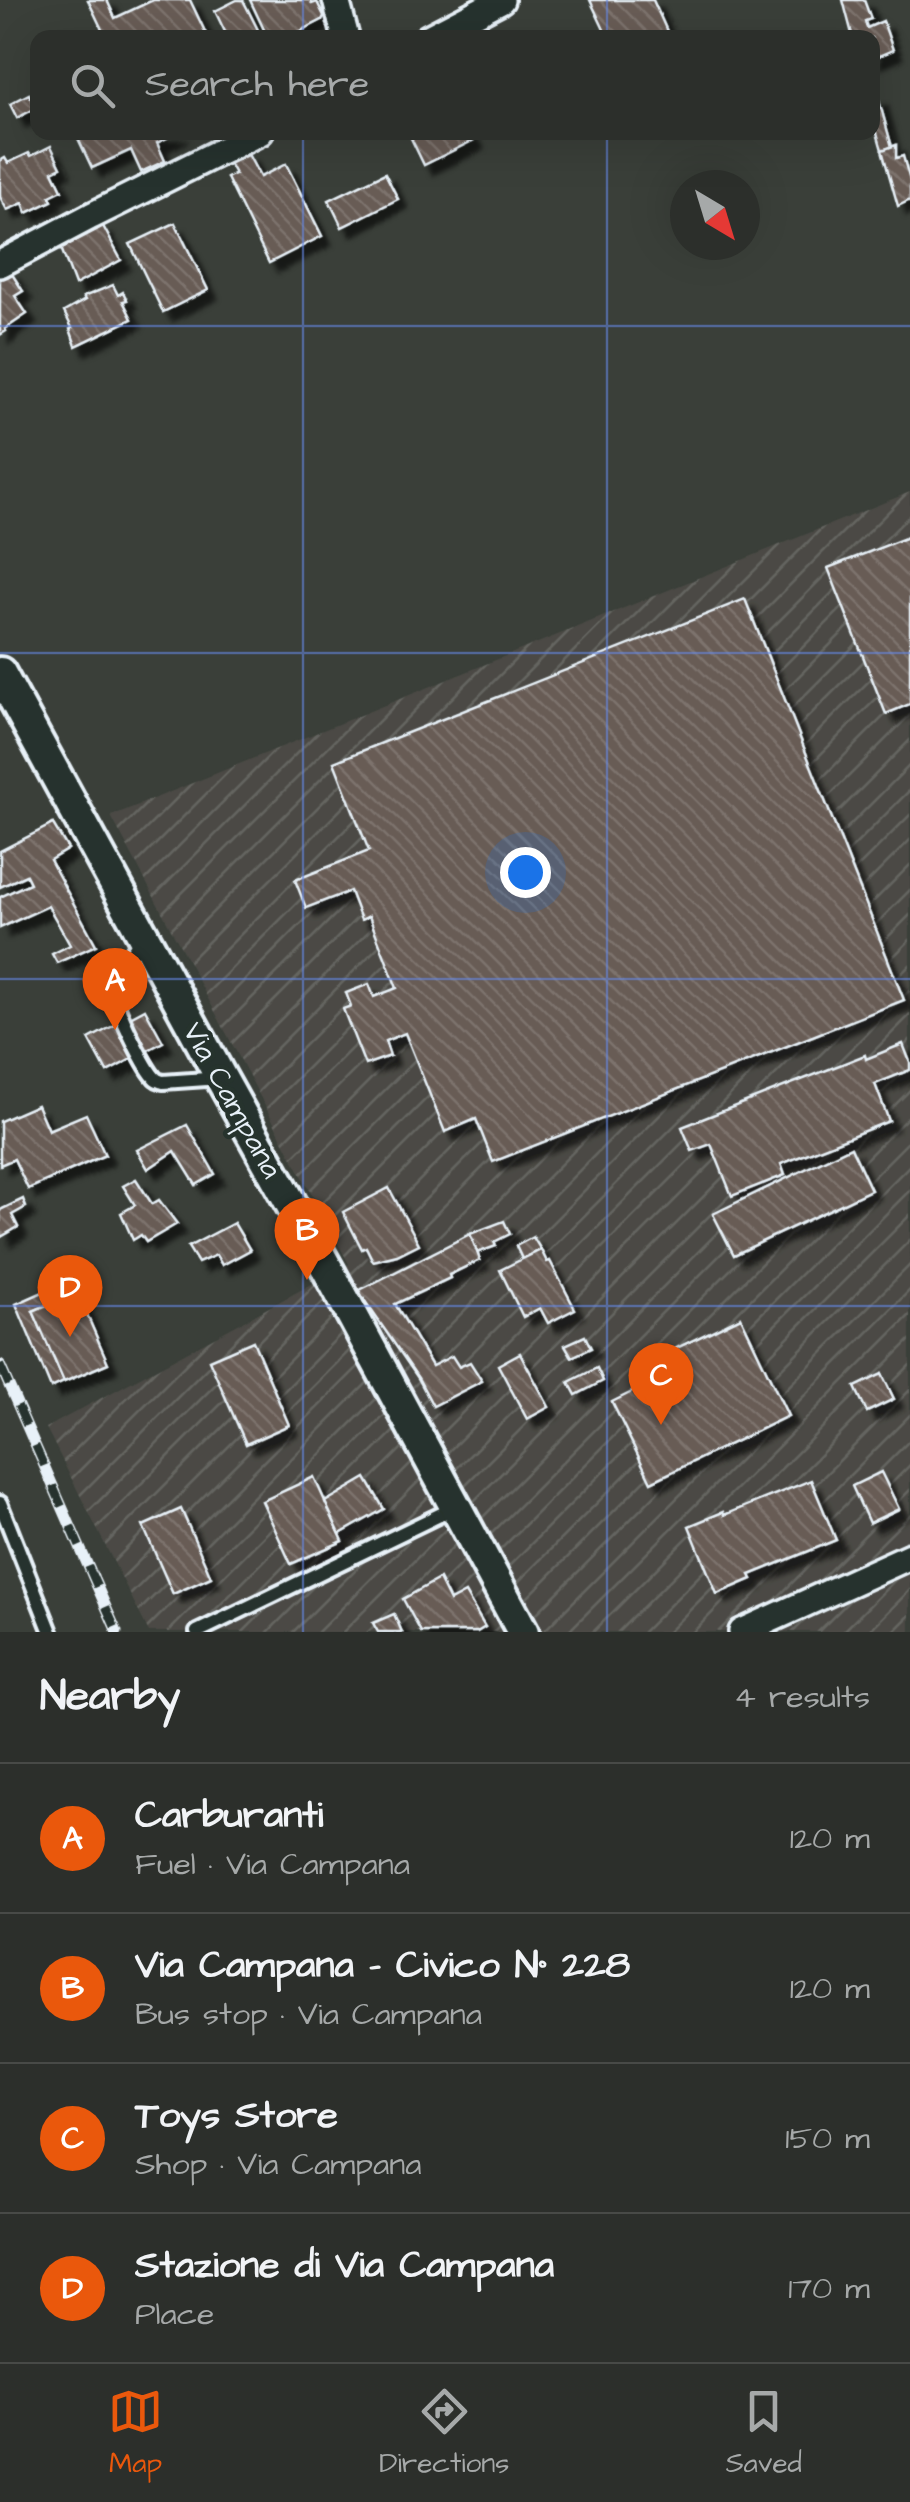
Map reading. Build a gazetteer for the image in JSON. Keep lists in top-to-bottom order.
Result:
{
  "streets": {
    "street": ["Via Campana"]
  },
  "north": "bottom right",
  "page": {
    "search": "Search here",
    "pins": [
      "A",
      "B",
      "D",
      "C"
    ],
    "heading": ["Nearby", "4 results"],
    "list": [
      {
        "mark": "A",
        "name": "Carburanti",
        "note": "Fuel · Via Campana",
        "value": "120 m"
      },
      {
        "mark": "B",
        "name": "Via Campana - Civico N° 228",
        "note": "Bus stop · Via Campana",
        "value": "120 m"
      },
      {
        "mark": "C",
        "name": "Toys Store",
        "note": "Shop · Via Campana",
        "value": "150 m"
      },
      {
        "mark": "D",
        "name": "Stazione di Via Campana",
        "note": "Place",
        "value": "170 m"
      }
    ],
    "nav": ["Map", "Directions", "Saved"]
  }
}
